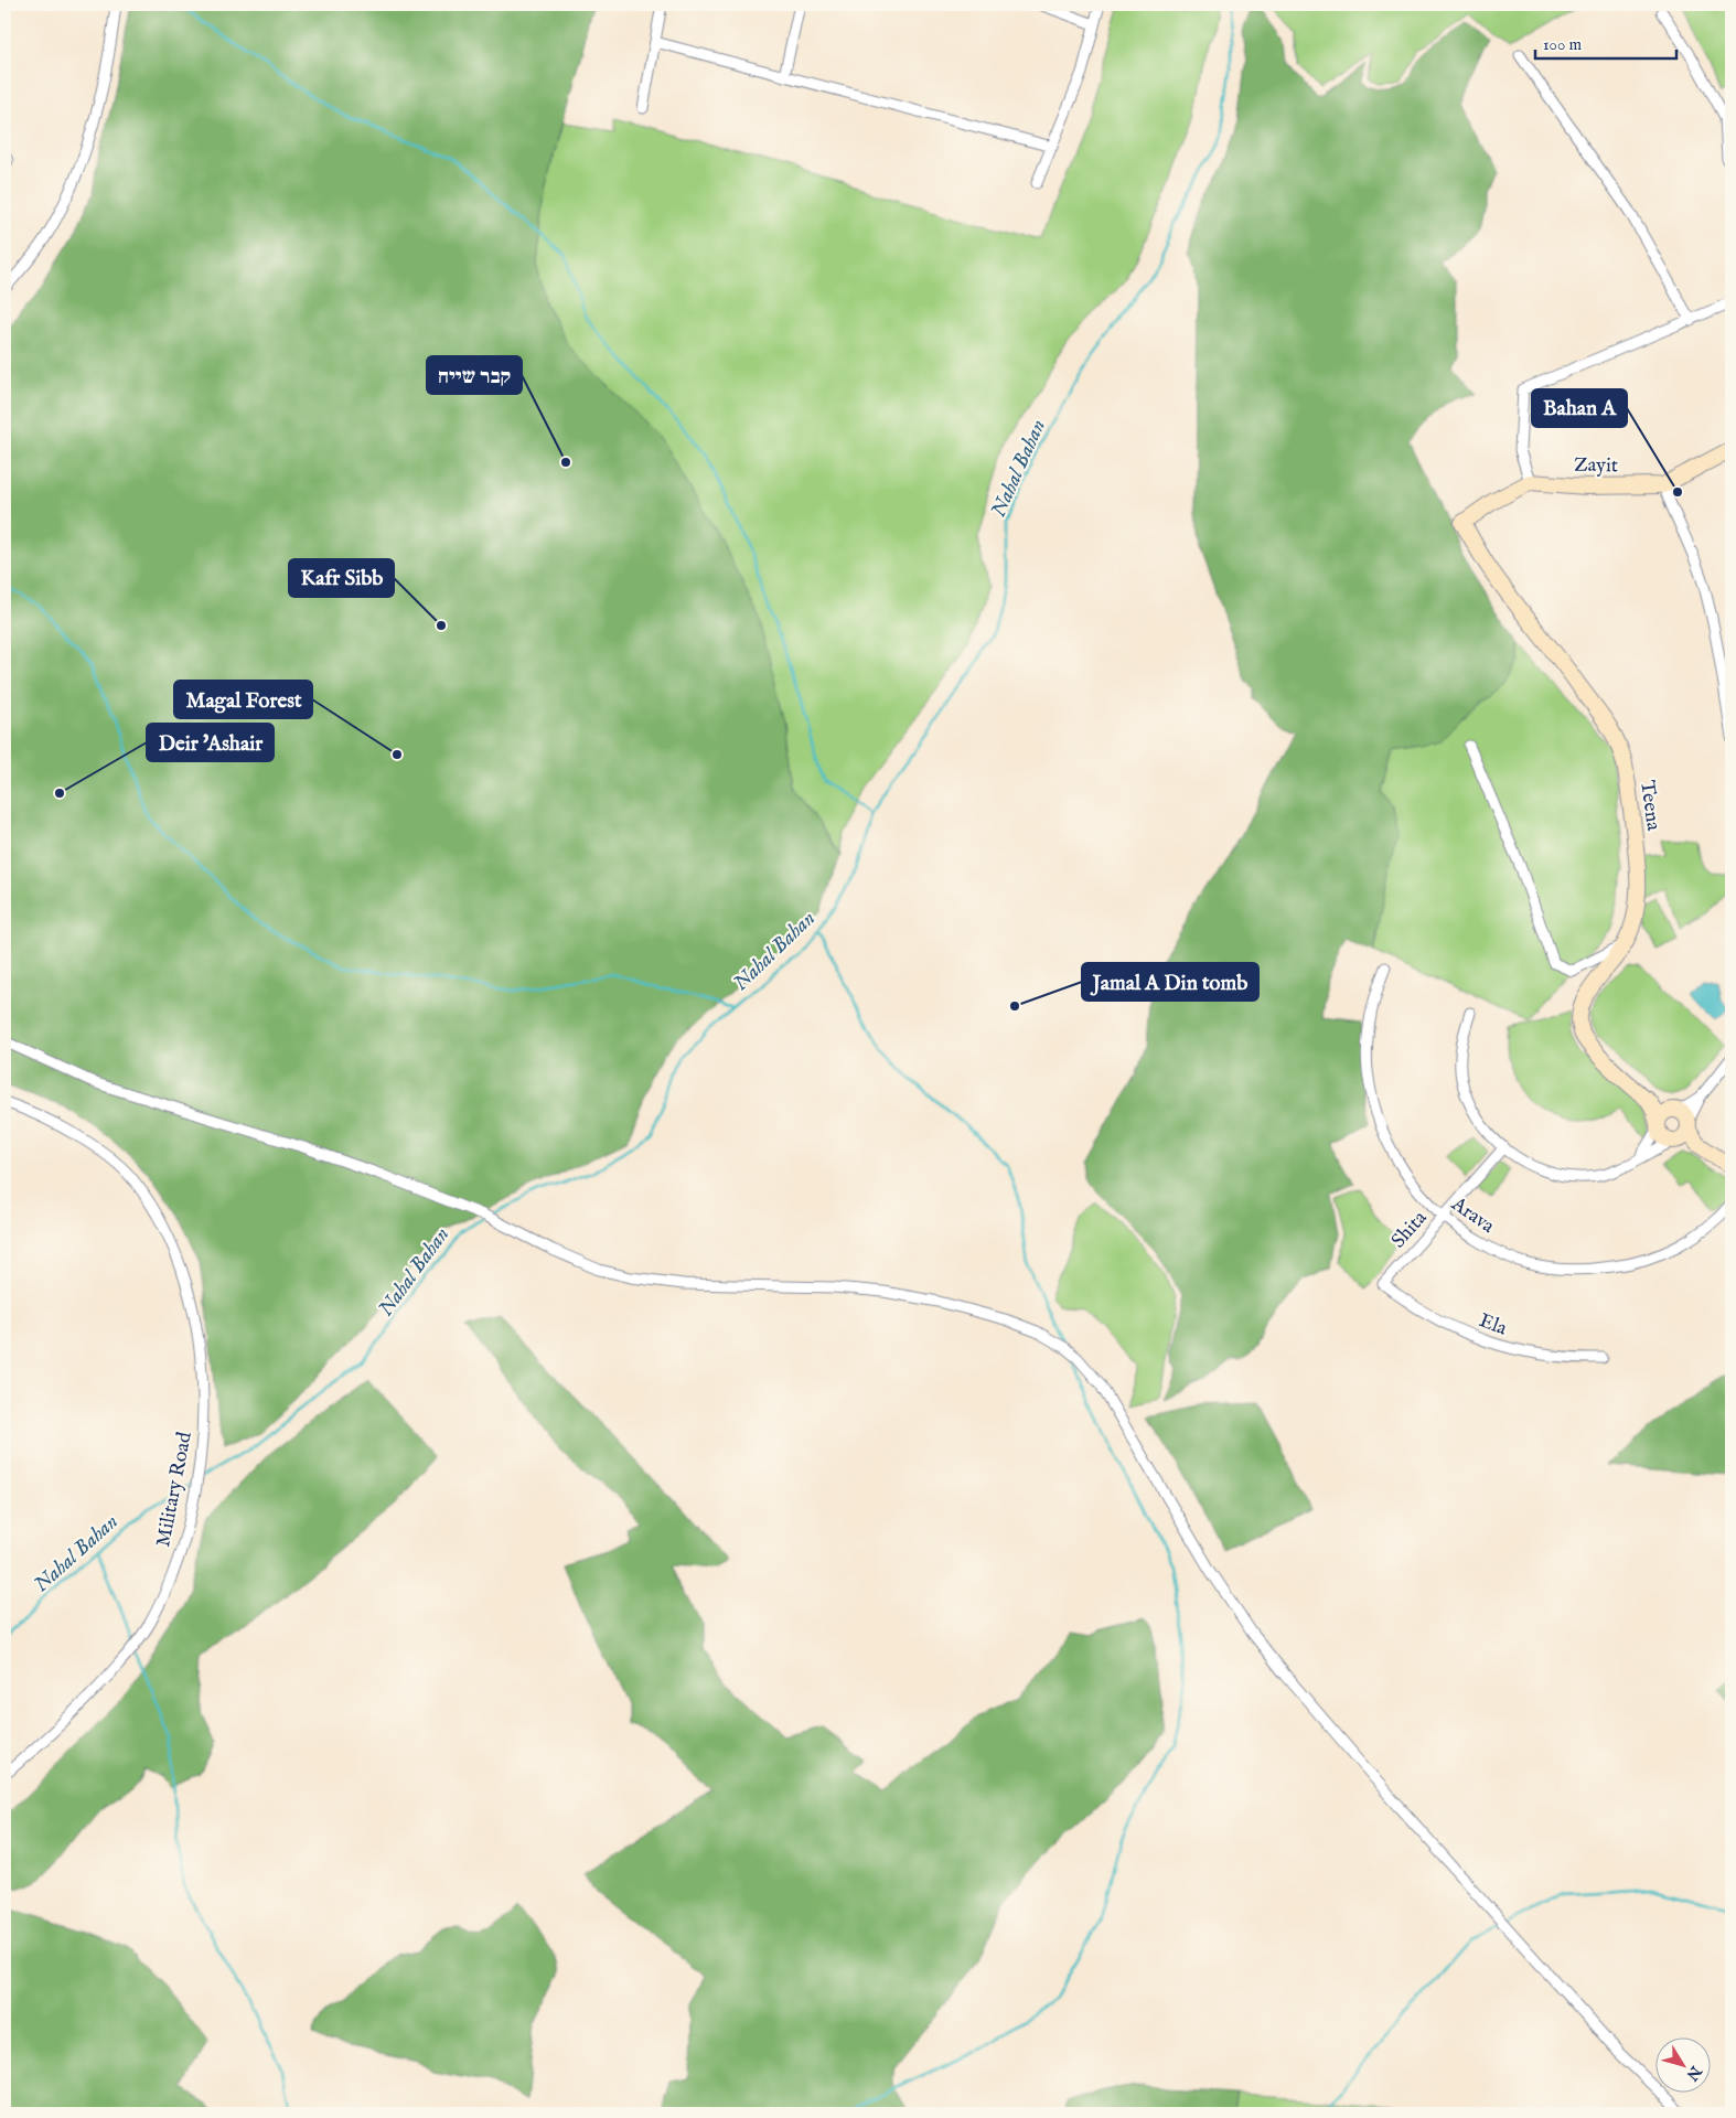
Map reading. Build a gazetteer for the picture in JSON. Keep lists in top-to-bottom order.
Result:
{
  "streets": {
    "street": [
      "Zayit",
      "Teena",
      "Arava",
      "Shita",
      "Ela",
      "Military Road"
    ]
  },
  "crossings": [
    ["Zayit", "Teena"],
    ["Arava", "Shita"],
    ["Shita", "Ela"]
  ],
  "water": ["Nahal Bahan"],
  "places": [
    "קבר שייח",
    "Bahan A",
    "Kafr Sibb",
    "Magal Forest",
    "Deir 'Ashair",
    "Jamal A Din tomb"
  ],
  "scale_bar": "100 m",
  "north": "bottom right"
}
